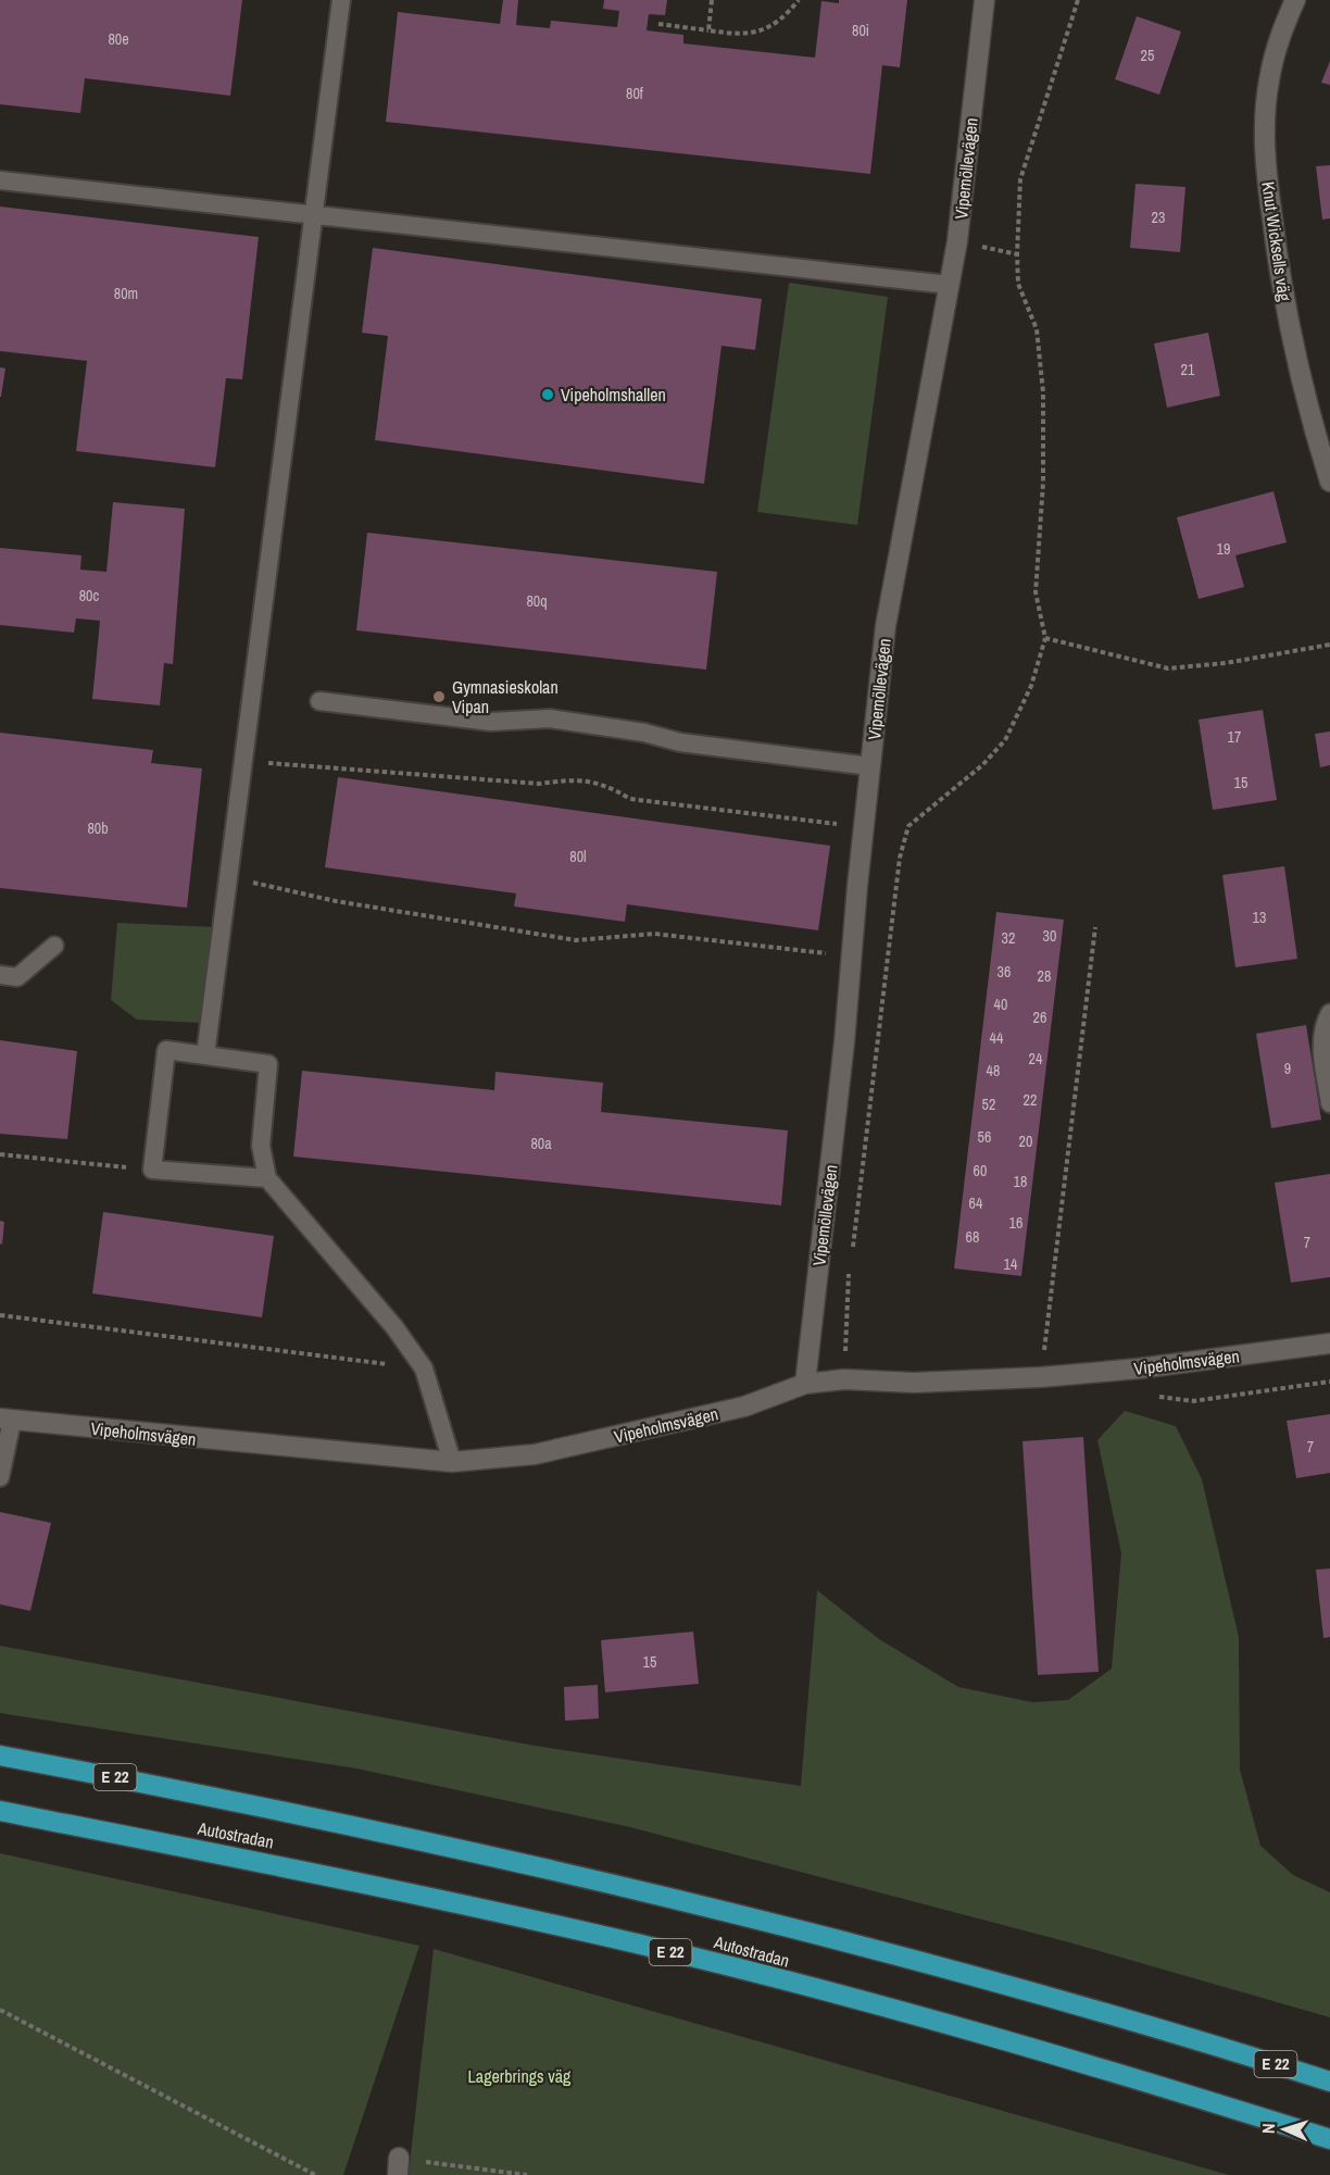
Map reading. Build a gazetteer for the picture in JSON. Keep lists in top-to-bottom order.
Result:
{
  "streets": {
    "highway": ["E 22", "Autostradan"],
    "street": ["Vipemöllevägen", "Knut Wicksells väg", "Vipeholmsvägen"]
  },
  "crossings": [
    ["Vipemöllevägen", "Vipeholmsvägen"]
  ],
  "parks": ["Lagerbrings väg"],
  "places": ["Vipeholmshallen", "Gymnasieskolan Vipan"],
  "house_numbers": [
    "80i",
    "80e",
    "25",
    "80f",
    "23",
    "80m",
    "21",
    "19",
    "80c",
    "80q",
    "17",
    "15",
    "80b",
    "80l",
    "13",
    "30",
    "32",
    "36",
    "28",
    "40",
    "26",
    "44",
    "24",
    "9",
    "48",
    "22",
    "52",
    "56",
    "20",
    "80a",
    "60",
    "18",
    "64",
    "16",
    "68",
    "7",
    "14",
    "7",
    "15"
  ],
  "north": "left"
}
